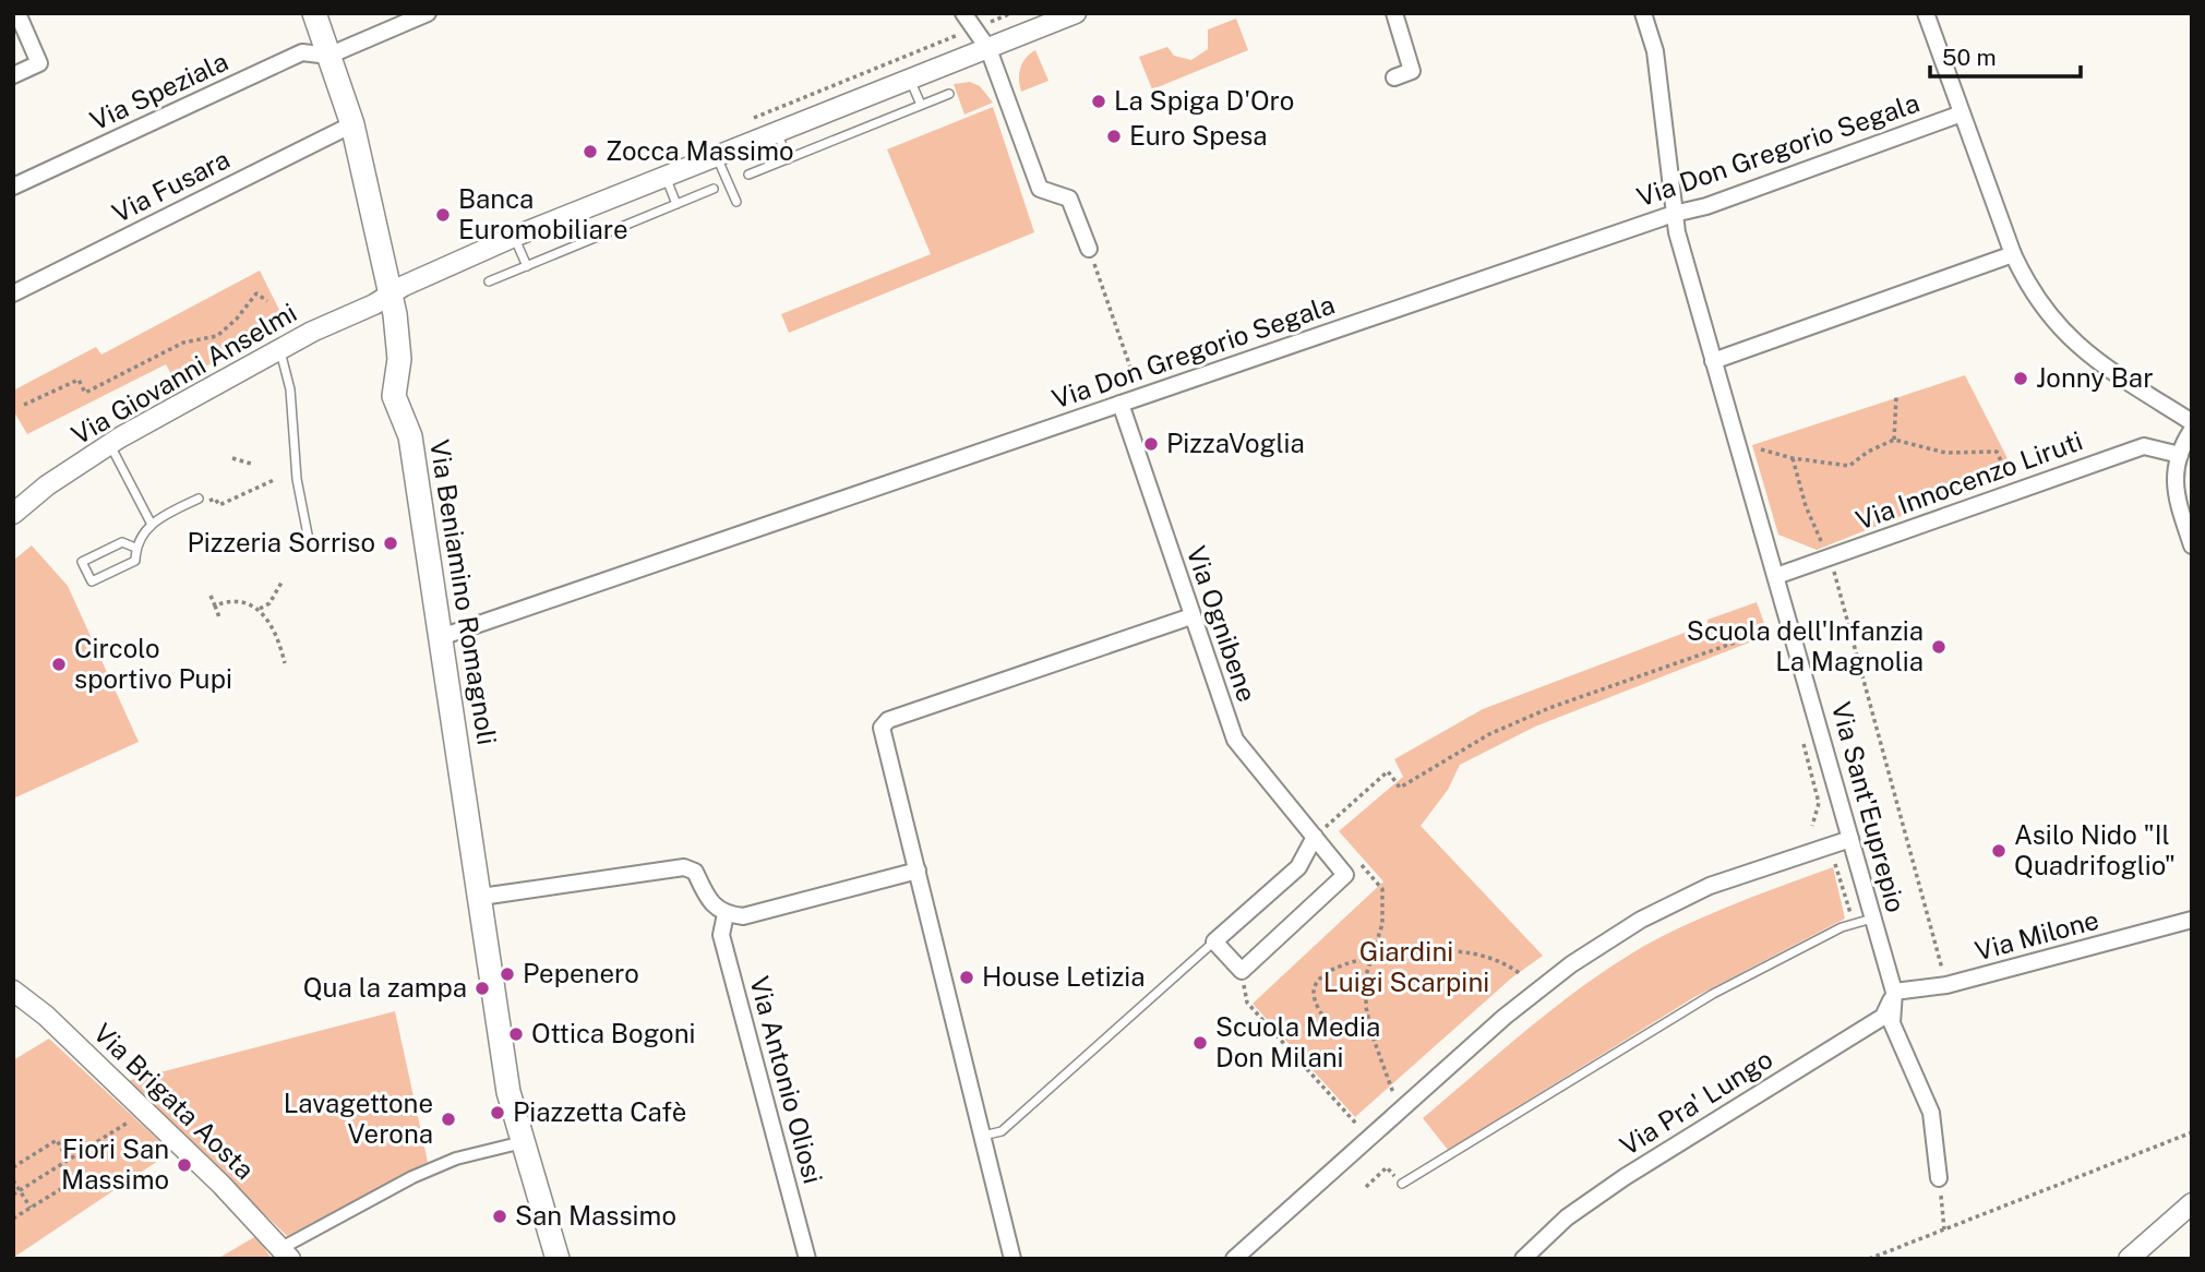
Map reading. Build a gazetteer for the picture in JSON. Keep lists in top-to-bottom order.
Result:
{
  "streets": {
    "main road": ["Via Beniamino Romagnoli"],
    "street": [
      "Via Speziala",
      "Via Don Gregorio Segala",
      "Via Fusara",
      "Via Giovanni Anselmi",
      "Via Innocenzo Liruti",
      "Via Ognibene",
      "Via Sant'Euprepio",
      "Via Milone",
      "Via Antonio Oliosi",
      "Via Brigata Aosta",
      "Via Pra' Lungo"
    ]
  },
  "crossings": [
    ["Via Speziala", "Via Beniamino Romagnoli"],
    ["Via Don Gregorio Segala", "Via Beniamino Romagnoli"],
    ["Via Don Gregorio Segala", "Via Ognibene"],
    ["Via Don Gregorio Segala", "Via Sant'Euprepio"],
    ["Via Fusara", "Via Beniamino Romagnoli"],
    ["Via Giovanni Anselmi", "Via Beniamino Romagnoli"],
    ["Via Innocenzo Liruti", "Via Sant'Euprepio"],
    ["Via Sant'Euprepio", "Via Milone"],
    ["Via Sant'Euprepio", "Via Pra' Lungo"],
    ["Via Milone", "Via Pra' Lungo"]
  ],
  "parks": ["Giardini Luigi Scarpini"],
  "places": [
    "La Spiga D'Oro",
    "Euro Spesa",
    "Zocca Massimo",
    "Banca Euromobiliare",
    "Jonny Bar",
    "PizzaVoglia",
    "Pizzeria Sorriso",
    "Scuola dell'Infanzia La Magnolia",
    "Circolo sportivo Pupi",
    "Asilo Nido \"Il Quadrifoglio\"",
    "Pepenero",
    "House Letizia",
    "Qua la zampa",
    "Ottica Bogoni",
    "Scuola Media Don Milani",
    "Piazzetta Cafè",
    "Lavagettone Verona",
    "Fiori San Massimo",
    "San Massimo"
  ],
  "scale_bar": "50 m"
}
